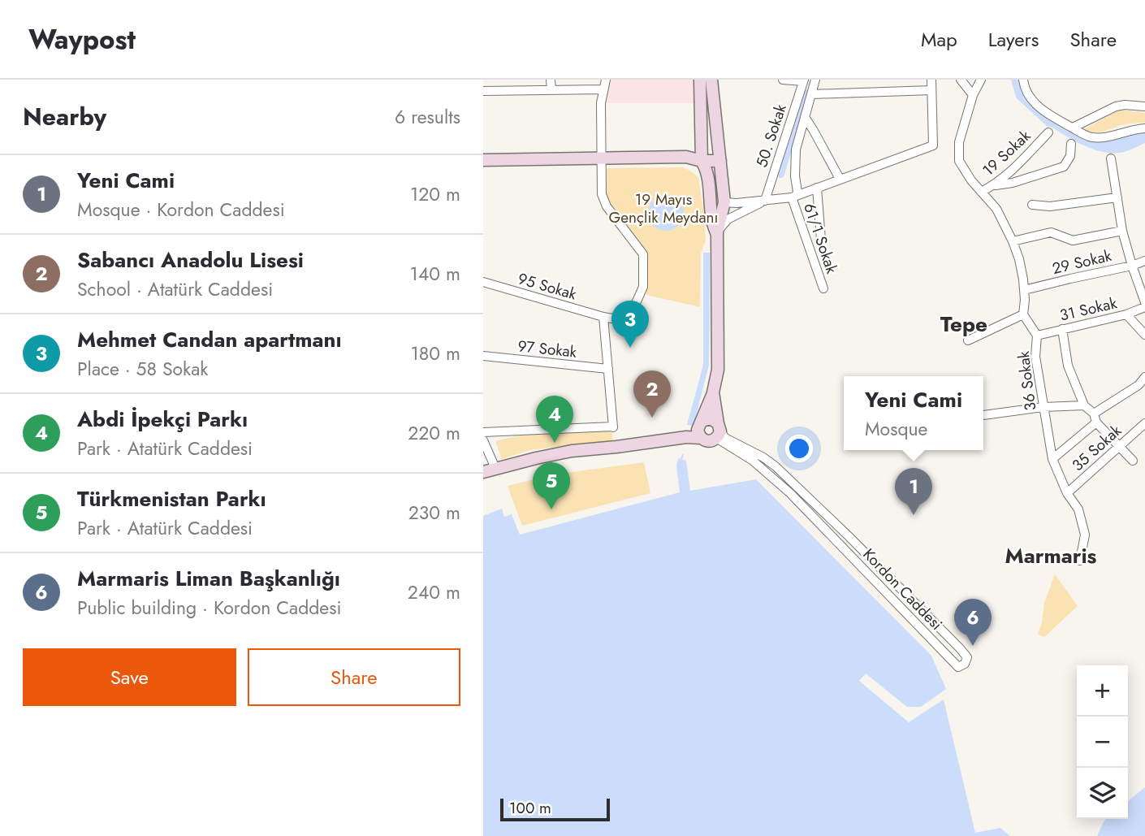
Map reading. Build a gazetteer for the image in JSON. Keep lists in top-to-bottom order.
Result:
{
  "streets": {
    "street": [
      "50. Sokak",
      "19 Sokak",
      "61/1 Sokak",
      "29 Sokak",
      "95 Sokak",
      "31 Sokak",
      "97 Sokak",
      "36 Sokak",
      "35 Sokak",
      "Kordon Caddesi"
    ]
  },
  "crossings": [
    ["31 Sokak", "36 Sokak"],
    ["36 Sokak", "35 Sokak"]
  ],
  "districts": ["Tepe", "Marmaris"],
  "parks": ["19 Mayıs Gençlik Meydanı"],
  "scale_bar": "100 m",
  "page": {
    "header": "Waypost",
    "nav": ["Map", "Layers", "Share"],
    "heading": ["Nearby", "6 results"],
    "list": [
      {
        "mark": "1",
        "name": "Yeni Cami",
        "note": "Mosque · Kordon Caddesi",
        "value": "120 m"
      },
      {
        "mark": "2",
        "name": "Sabancı Anadolu Lisesi",
        "note": "School · Atatürk Caddesi",
        "value": "140 m"
      },
      {
        "mark": "3",
        "name": "Mehmet Candan apartmanı",
        "note": "Place · 58 Sokak",
        "value": "180 m"
      },
      {
        "mark": "4",
        "name": "Abdi İpekçi Parkı",
        "note": "Park · Atatürk Caddesi",
        "value": "220 m"
      },
      {
        "mark": "5",
        "name": "Türkmenistan Parkı",
        "note": "Park · Atatürk Caddesi",
        "value": "230 m"
      },
      {
        "mark": "6",
        "name": "Marmaris Liman Başkanlığı",
        "note": "Public building · Kordon Caddesi",
        "value": "240 m"
      }
    ],
    "pins": [
      "3",
      "2",
      "4",
      "5",
      "1",
      "6"
    ],
    "popup": ["Yeni Cami", "Mosque"],
    "buttons": ["Save", "Share"],
    "map_buttons": ["+", "−"],
    "scale": "100 m"
  }
}
